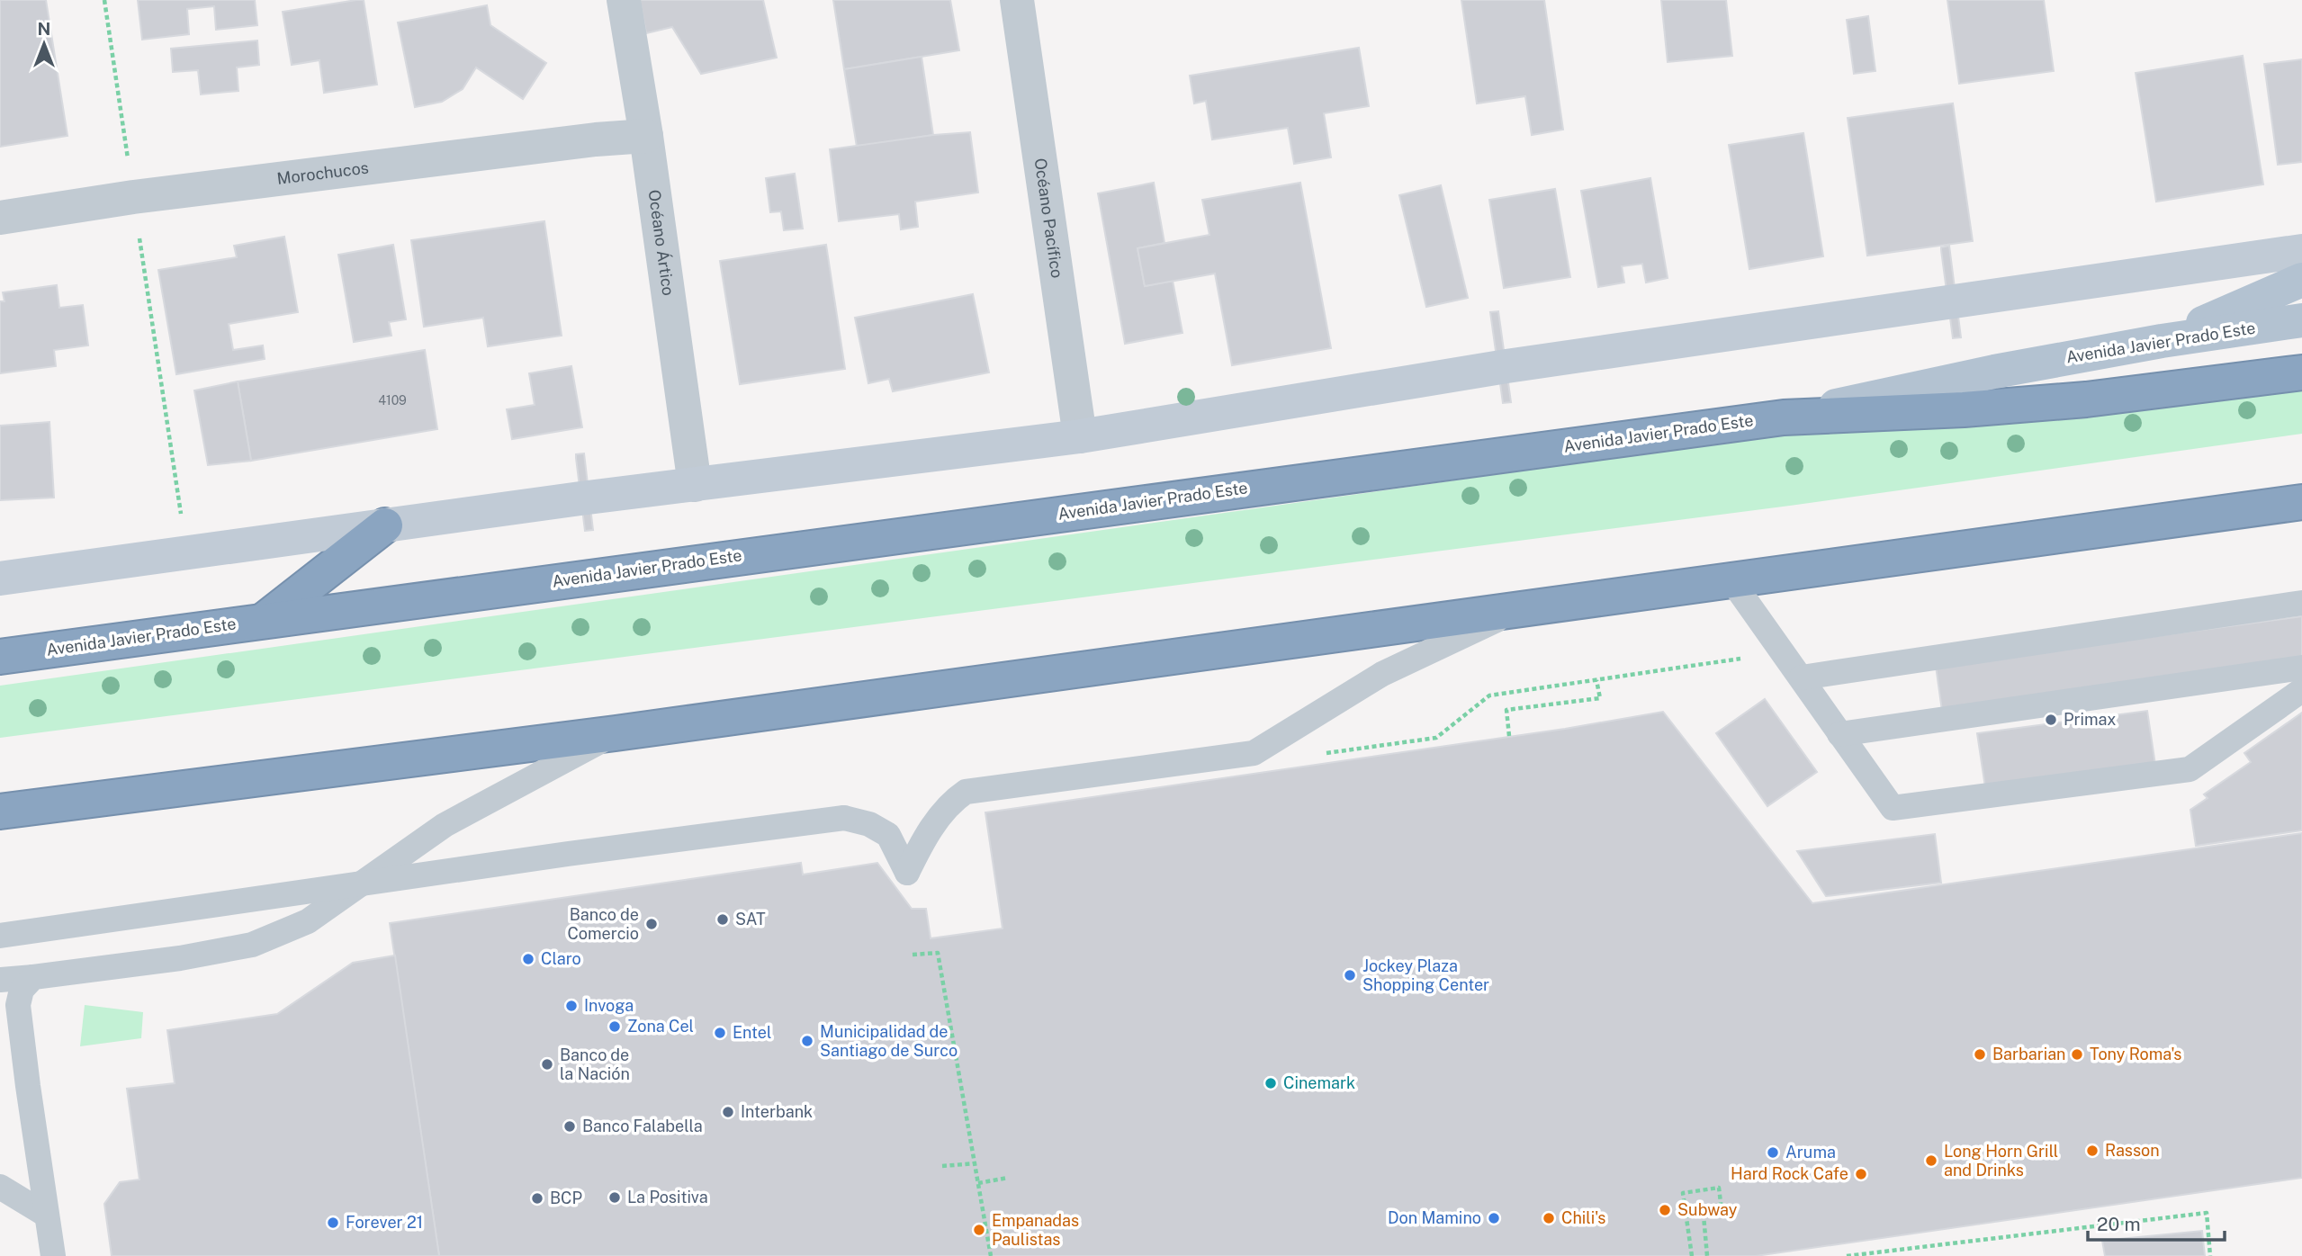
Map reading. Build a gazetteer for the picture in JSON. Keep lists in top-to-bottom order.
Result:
{
  "streets": {
    "highway": ["Avenida Javier Prado Este"],
    "street": ["Morochucos", "Océano Pacífico", "Océano Ártico"]
  },
  "crossings": [
    ["Morochucos", "Océano Ártico"]
  ],
  "places": [
    "Primax",
    "SAT",
    "Banco de Comercio",
    "Claro",
    "Jockey Plaza Shopping Center",
    "Invoga",
    "Zona Cel",
    "Entel",
    "Municipalidad de Santiago de Surco",
    "Barbarian",
    "Tony Roma's",
    "Banco de la Nación",
    "Cinemark",
    "Interbank",
    "Banco Falabella",
    "Rasson",
    "Aruma",
    "Long Horn Grill and Drinks",
    "Hard Rock Cafe",
    "La Positiva",
    "BCP",
    "Subway",
    "Don Mamino",
    "Chili's",
    "Forever 21",
    "Empanadas Paulistas"
  ],
  "house_numbers": ["4109"],
  "scale_bar": "20 m",
  "north": "top"
}
